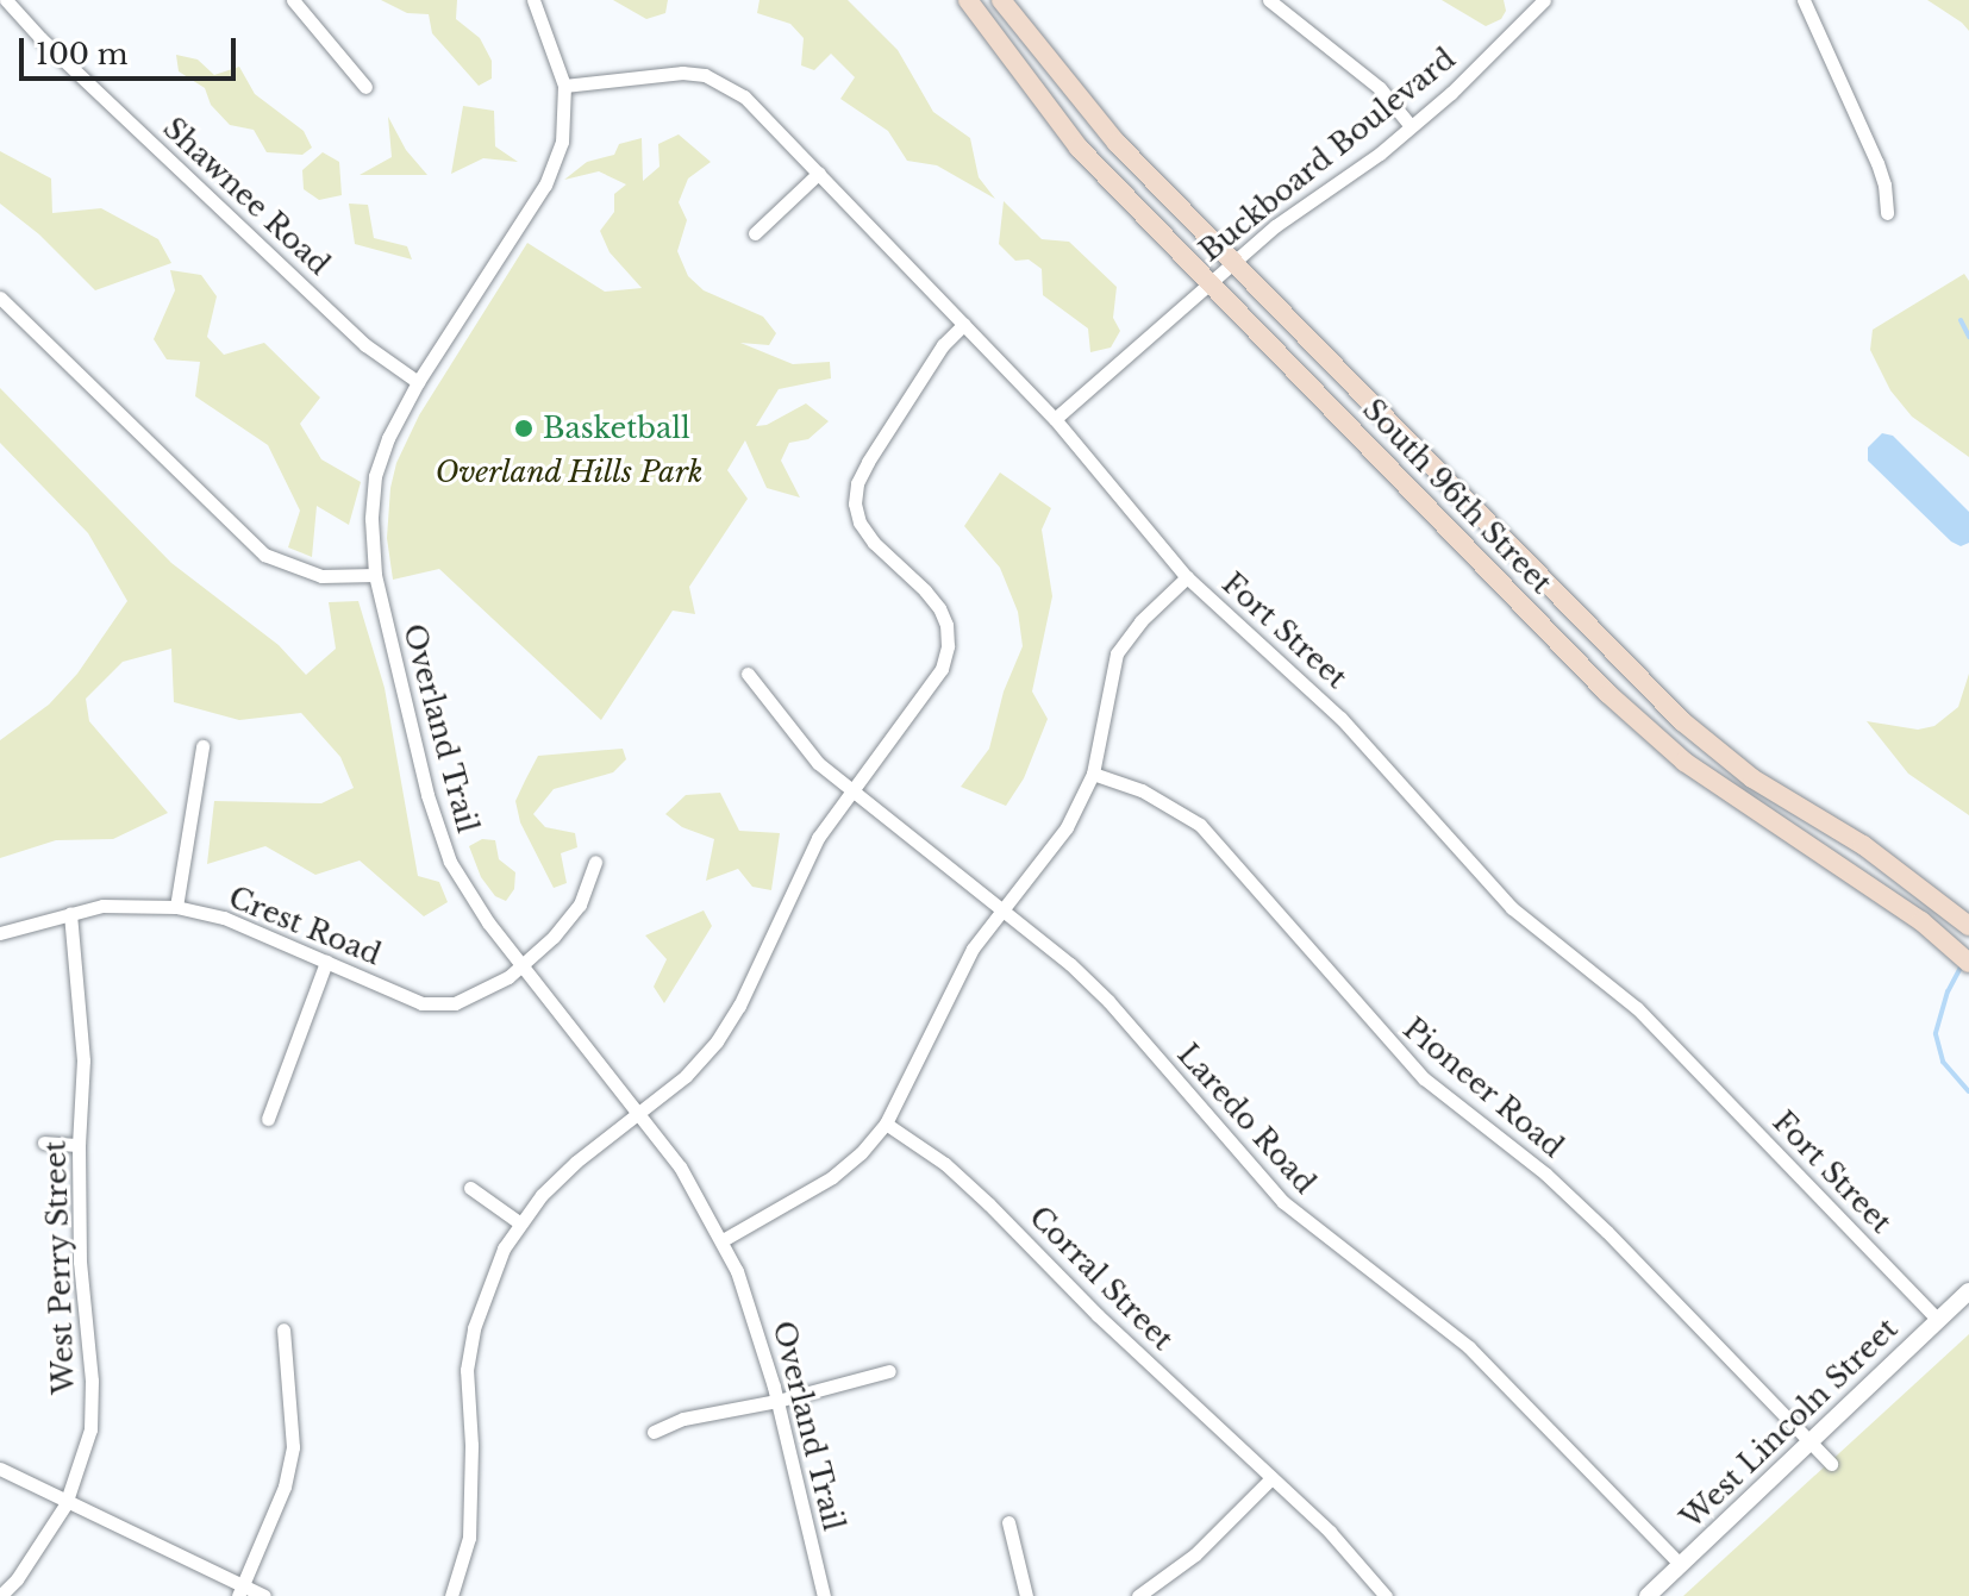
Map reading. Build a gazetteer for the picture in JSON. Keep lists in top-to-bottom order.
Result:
{
  "streets": {
    "main road": ["South 96th Street"],
    "street": [
      "Buckboard Boulevard",
      "Shawnee Road",
      "Fort Street",
      "Overland Trail",
      "Crest Road",
      "Pioneer Road",
      "Laredo Road",
      "West Perry Street",
      "Corral Street",
      "West Lincoln Street"
    ]
  },
  "crossings": [
    ["Buckboard Boulevard", "South 96th Street"],
    ["Buckboard Boulevard", "Fort Street"],
    ["Shawnee Road", "Overland Trail"],
    ["Fort Street", "Overland Trail"],
    ["Fort Street", "West Lincoln Street"],
    ["Overland Trail", "Crest Road"],
    ["Crest Road", "West Perry Street"],
    ["Pioneer Road", "West Lincoln Street"],
    ["Laredo Road", "West Lincoln Street"]
  ],
  "parks": ["Overland Hills Park"],
  "places": ["Basketball"],
  "scale_bar": "100 m"
}
